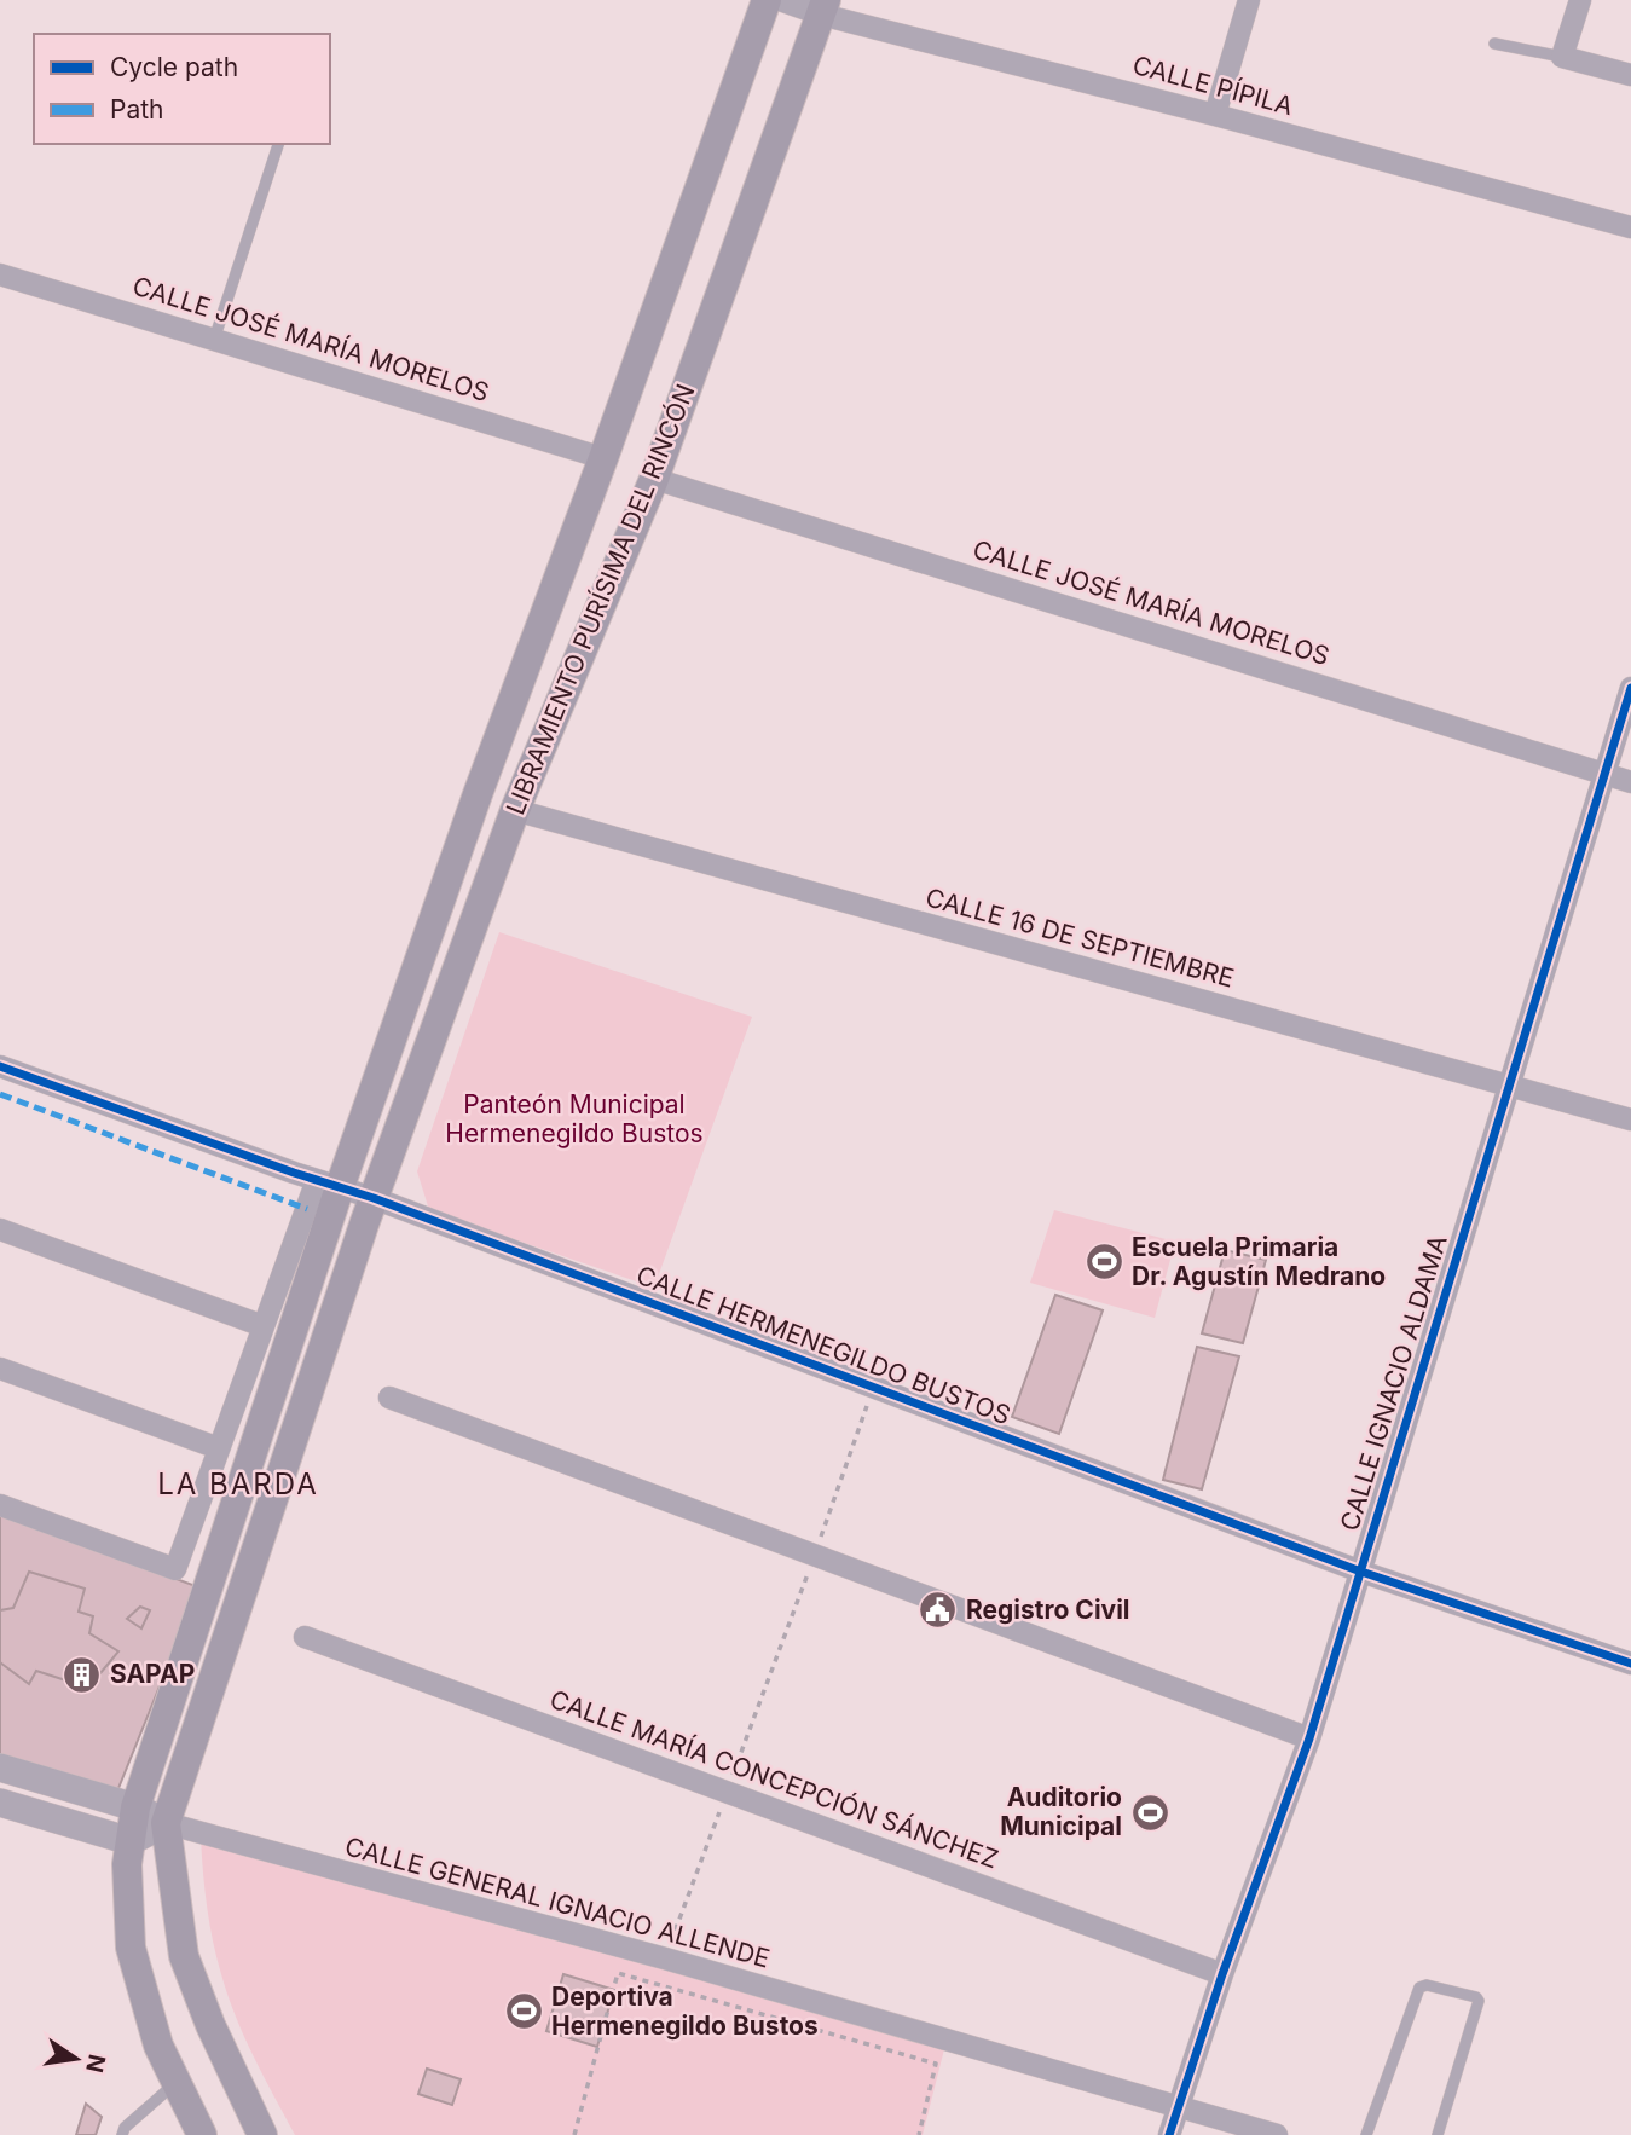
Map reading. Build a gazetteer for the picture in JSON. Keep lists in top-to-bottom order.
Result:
{
  "streets": {
    "main road": ["LIBRAMIENTO PURÍSIMA DEL RINCÓN"],
    "street": [
      "CALLE PÍPILA",
      "CALLE JOSÉ MARÍA MORELOS",
      "CALLE 16 DE SEPTIEMBRE",
      "CALLE HERMENEGILDO BUSTOS",
      "CALLE IGNACIO ALDAMA",
      "CALLE MARÍA CONCEPCIÓN SÁNCHEZ",
      "CALLE GENERAL IGNACIO ALLENDE"
    ]
  },
  "crossings": [
    ["CALLE PÍPILA", "LIBRAMIENTO PURÍSIMA DEL RINCÓN"],
    ["CALLE JOSÉ MARÍA MORELOS", "LIBRAMIENTO PURÍSIMA DEL RINCÓN"],
    ["CALLE JOSÉ MARÍA MORELOS", "CALLE IGNACIO ALDAMA"],
    ["LIBRAMIENTO PURÍSIMA DEL RINCÓN", "CALLE 16 DE SEPTIEMBRE"],
    ["LIBRAMIENTO PURÍSIMA DEL RINCÓN", "CALLE HERMENEGILDO BUSTOS"],
    ["LIBRAMIENTO PURÍSIMA DEL RINCÓN", "CALLE GENERAL IGNACIO ALLENDE"],
    ["CALLE 16 DE SEPTIEMBRE", "CALLE IGNACIO ALDAMA"],
    ["CALLE HERMENEGILDO BUSTOS", "CALLE IGNACIO ALDAMA"],
    ["CALLE IGNACIO ALDAMA", "CALLE MARÍA CONCEPCIÓN SÁNCHEZ"],
    ["CALLE IGNACIO ALDAMA", "CALLE GENERAL IGNACIO ALLENDE"]
  ],
  "districts": ["LA BARDA"],
  "parks": ["Panteón Municipal Hermenegildo Bustos"],
  "places": {
    "sports": ["Escuela Primaria Dr. Agustín Medrano", "Auditorio Municipal", "Deportiva Hermenegildo Bustos"],
    "public building": ["Registro Civil"],
    "building": ["SAPAP"]
  },
  "legend": ["Cycle path", "Path"],
  "north": "right"
}
